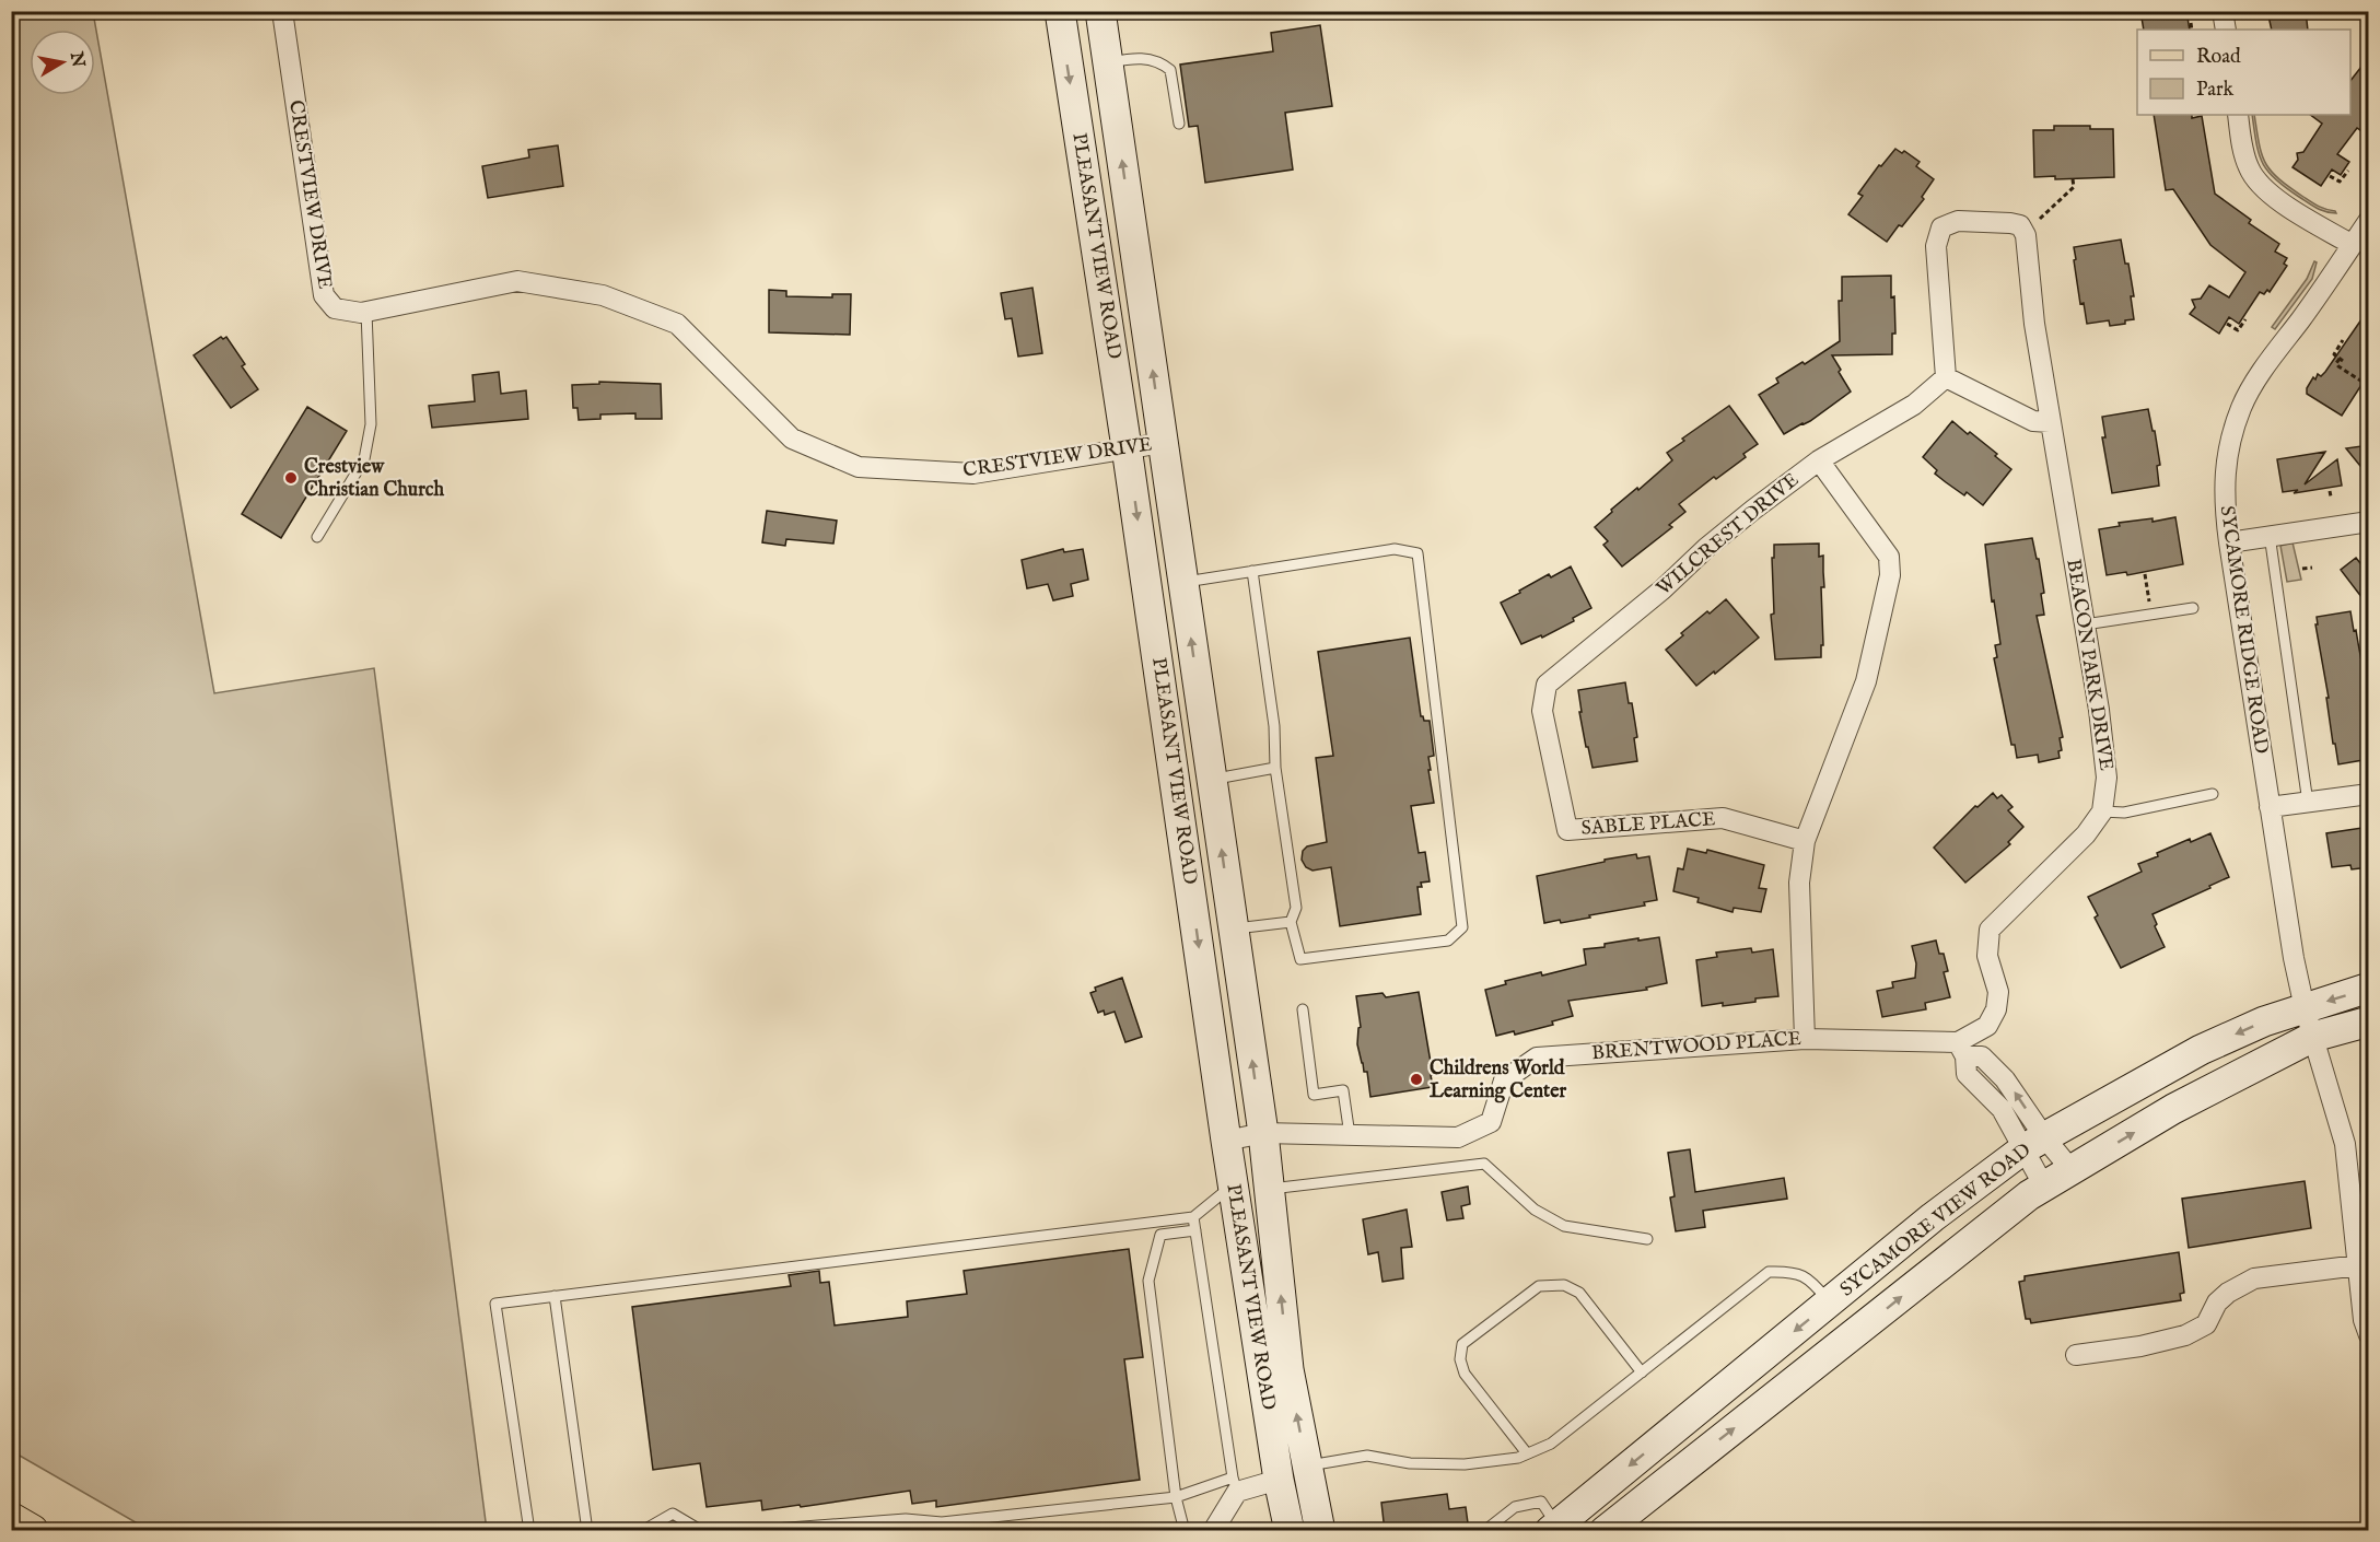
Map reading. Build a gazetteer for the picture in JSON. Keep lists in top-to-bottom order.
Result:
{
  "streets": {
    "main road": ["PLEASANT VIEW ROAD", "SYCAMORE VIEW ROAD"],
    "street": [
      "CRESTVIEW DRIVE",
      "WILCREST DRIVE",
      "SYCAMORE RIDGE ROAD",
      "BEACON PARK DRIVE",
      "SABLE PLACE",
      "BRENTWOOD PLACE"
    ]
  },
  "crossings": [
    ["CRESTVIEW DRIVE", "PLEASANT VIEW ROAD"],
    ["PLEASANT VIEW ROAD", "BRENTWOOD PLACE"],
    ["WILCREST DRIVE", "SABLE PLACE"],
    ["SYCAMORE RIDGE ROAD", "SYCAMORE VIEW ROAD"],
    ["BEACON PARK DRIVE", "BRENTWOOD PLACE"],
    ["BRENTWOOD PLACE", "SYCAMORE VIEW ROAD"]
  ],
  "places": ["Crestview Christian Church", "Childrens World Learning Center"],
  "legend": ["Road", "Park"],
  "north": "right"
}
